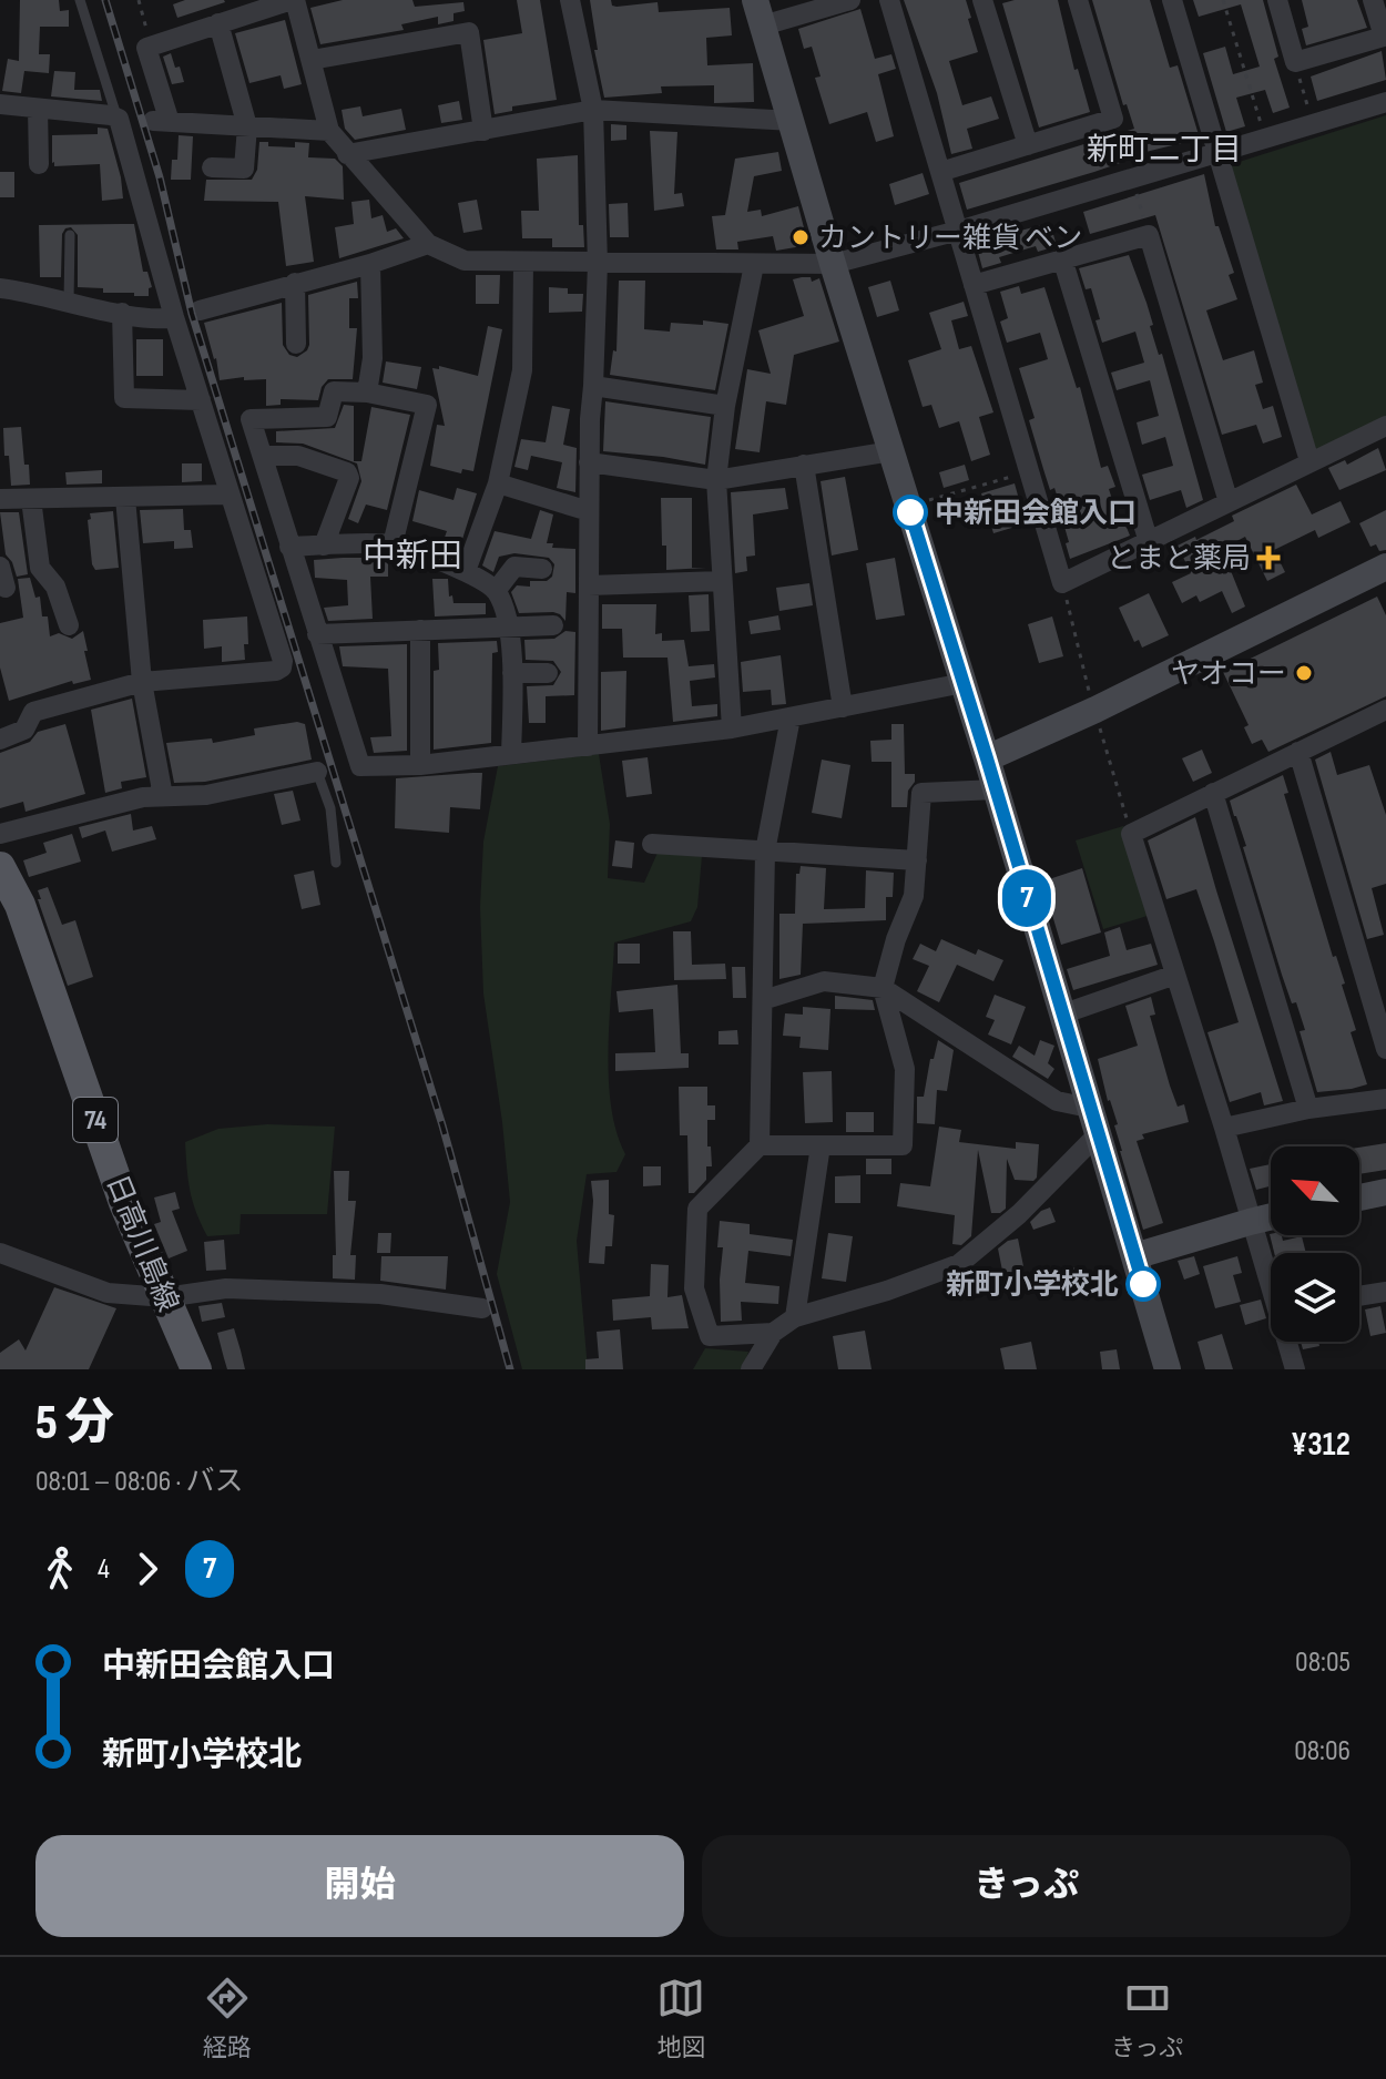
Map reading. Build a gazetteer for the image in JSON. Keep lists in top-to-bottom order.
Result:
{
  "streets": {
    "main road": ["74", "日高川島線"]
  },
  "districts": ["新町二丁目", "中新田"],
  "places": {
    "other": [
      "カントリー雑貨 ベン",
      "中新田会館入口",
      "ヤオコー",
      "新町小学校北"
    ],
    "health": ["とまと薬局"]
  },
  "lines": ["bus line 7"],
  "north": "top left",
  "page": {
    "on_map": "7",
    "heading": ["5 分", "08:01 – 08:06 · バス", "¥312"],
    "legs": ["4", "7"],
    "list": [
      {
        "name": "中新田会館入口",
        "value": "08:05"
      },
      {
        "name": "新町小学校北",
        "value": "08:06"
      }
    ],
    "buttons": ["開始", "きっぷ"],
    "tabs": ["経路", "地図", "きっぷ"]
  }
}
